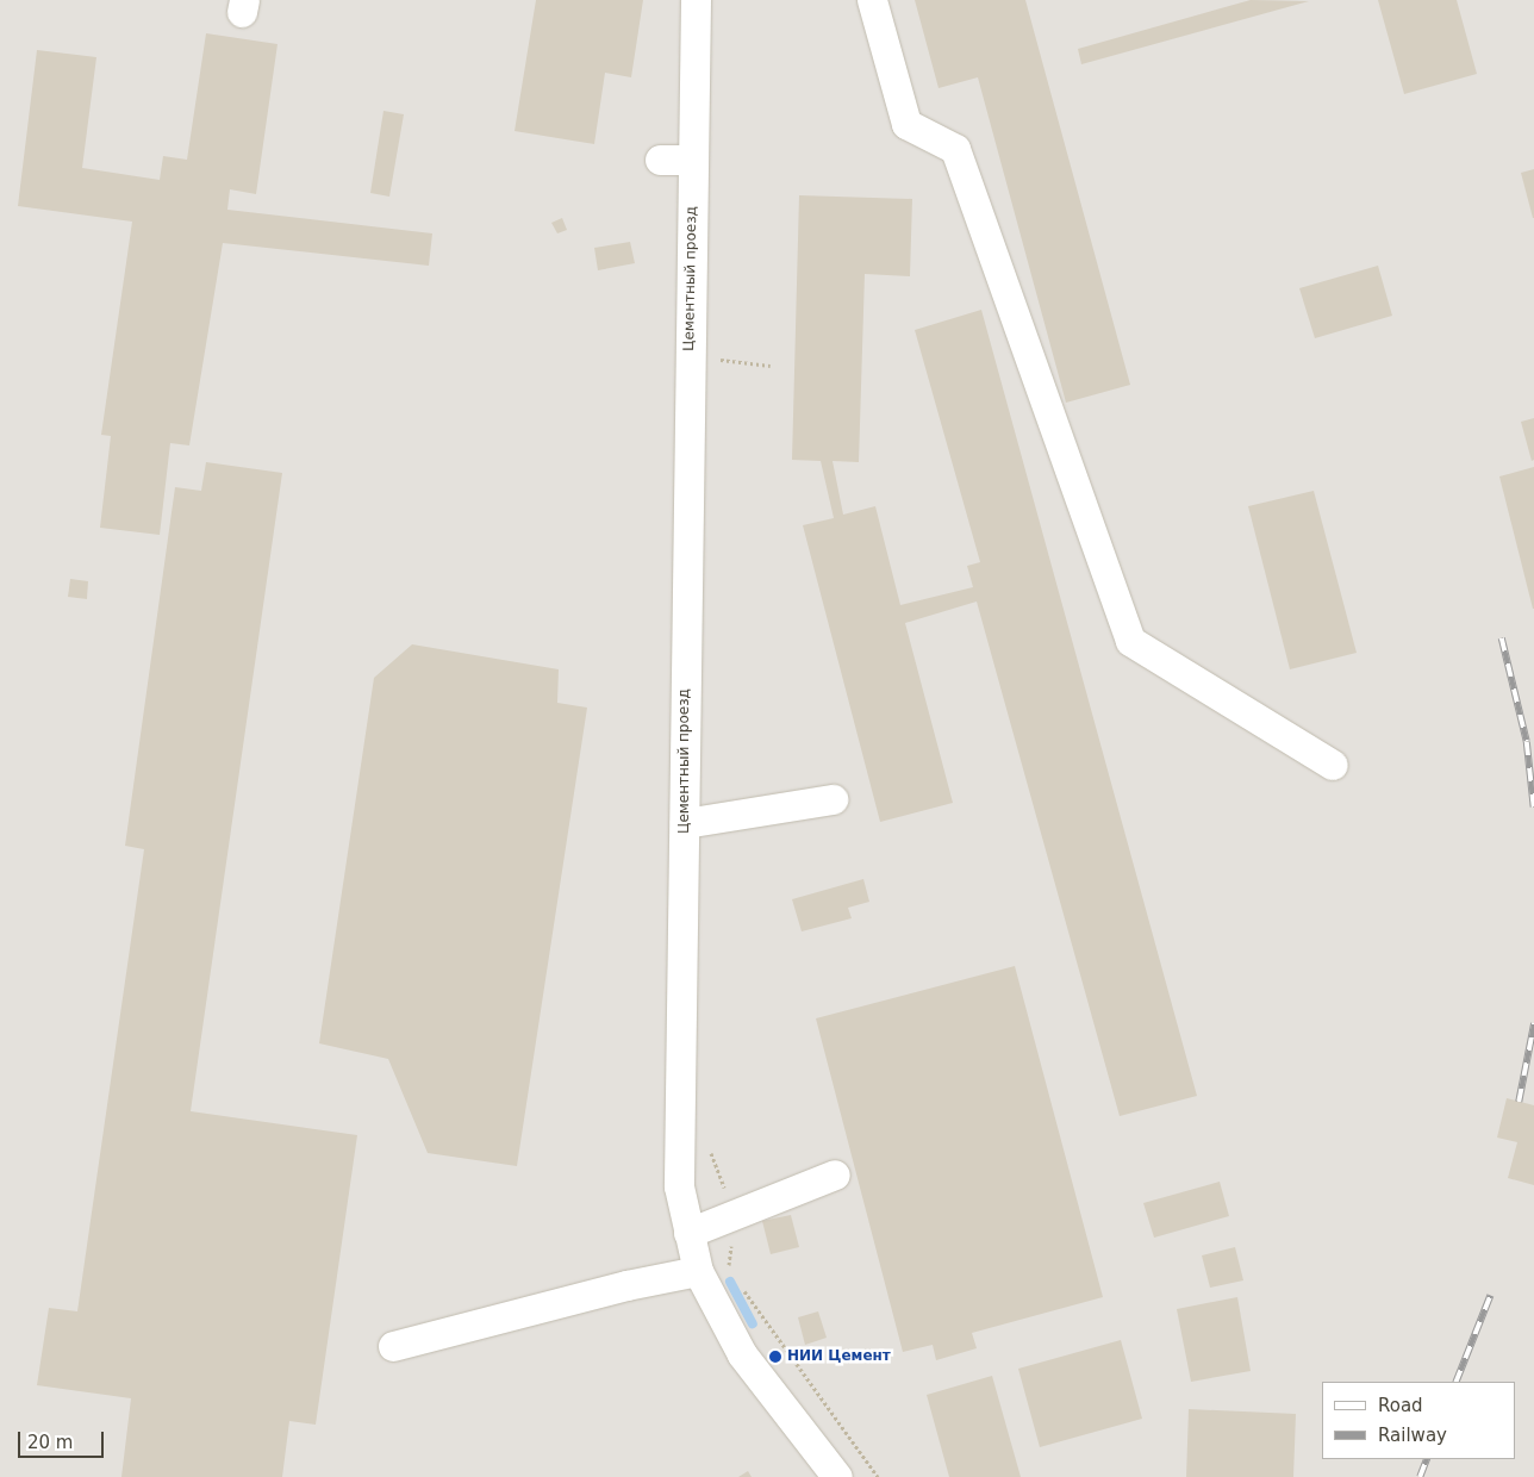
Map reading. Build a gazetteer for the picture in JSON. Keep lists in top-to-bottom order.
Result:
{
  "streets": {
    "street": ["Цементный проезд"]
  },
  "places": ["НИИ Цемент"],
  "legend": ["Road", "Railway"],
  "scale_bar": "20 m"
}
